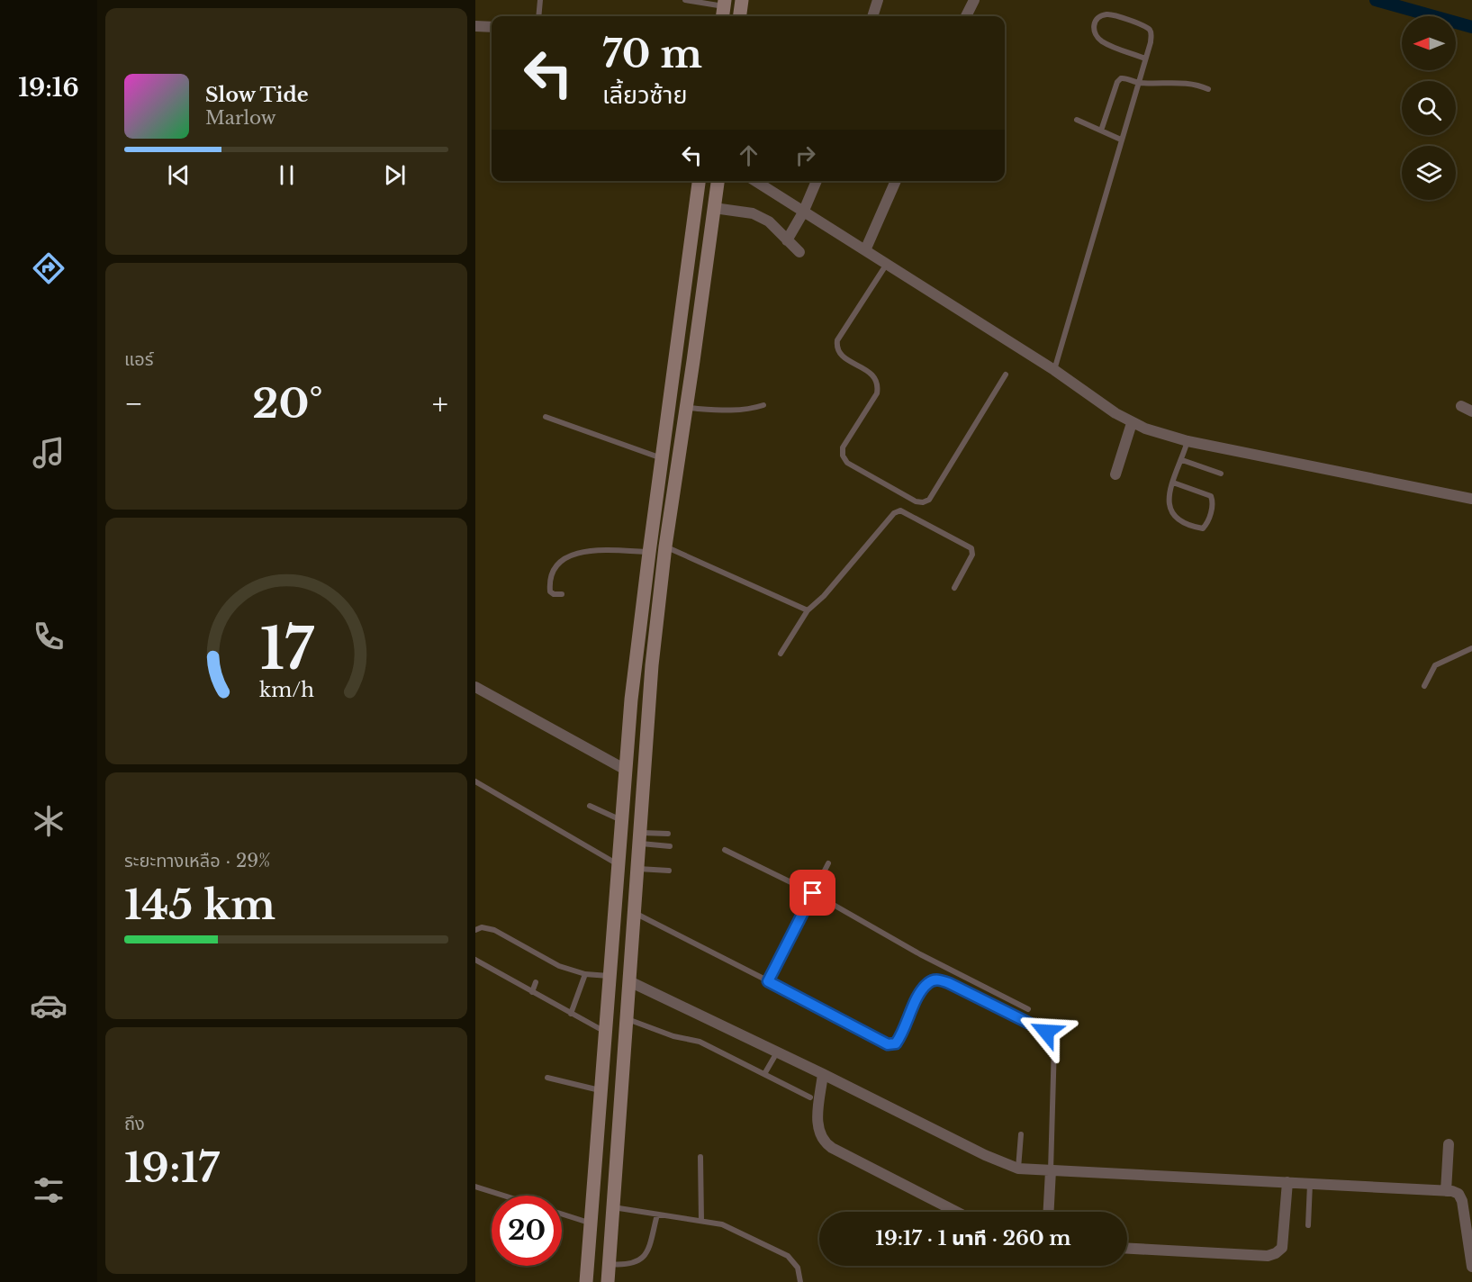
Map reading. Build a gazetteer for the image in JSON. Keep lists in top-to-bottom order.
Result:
{
  "north": "left",
  "page": {
    "tabs": "19:16",
    "turn": ["70 m", "เลี้ยวซ้าย"],
    "song": ["Slow Tide", "Marlow"],
    "tile": [
      "แอร์",
      ["ระยะทางเหลือ · 29%", "145 km"],
      ["ถึง", "19:17"]
    ],
    "heat": ["−", "20°", "+"],
    "limit": "20",
    "trip": "19:17 · 1 นาที · 260 m",
    "gauge": ["17", "km/h"]
  }
}
